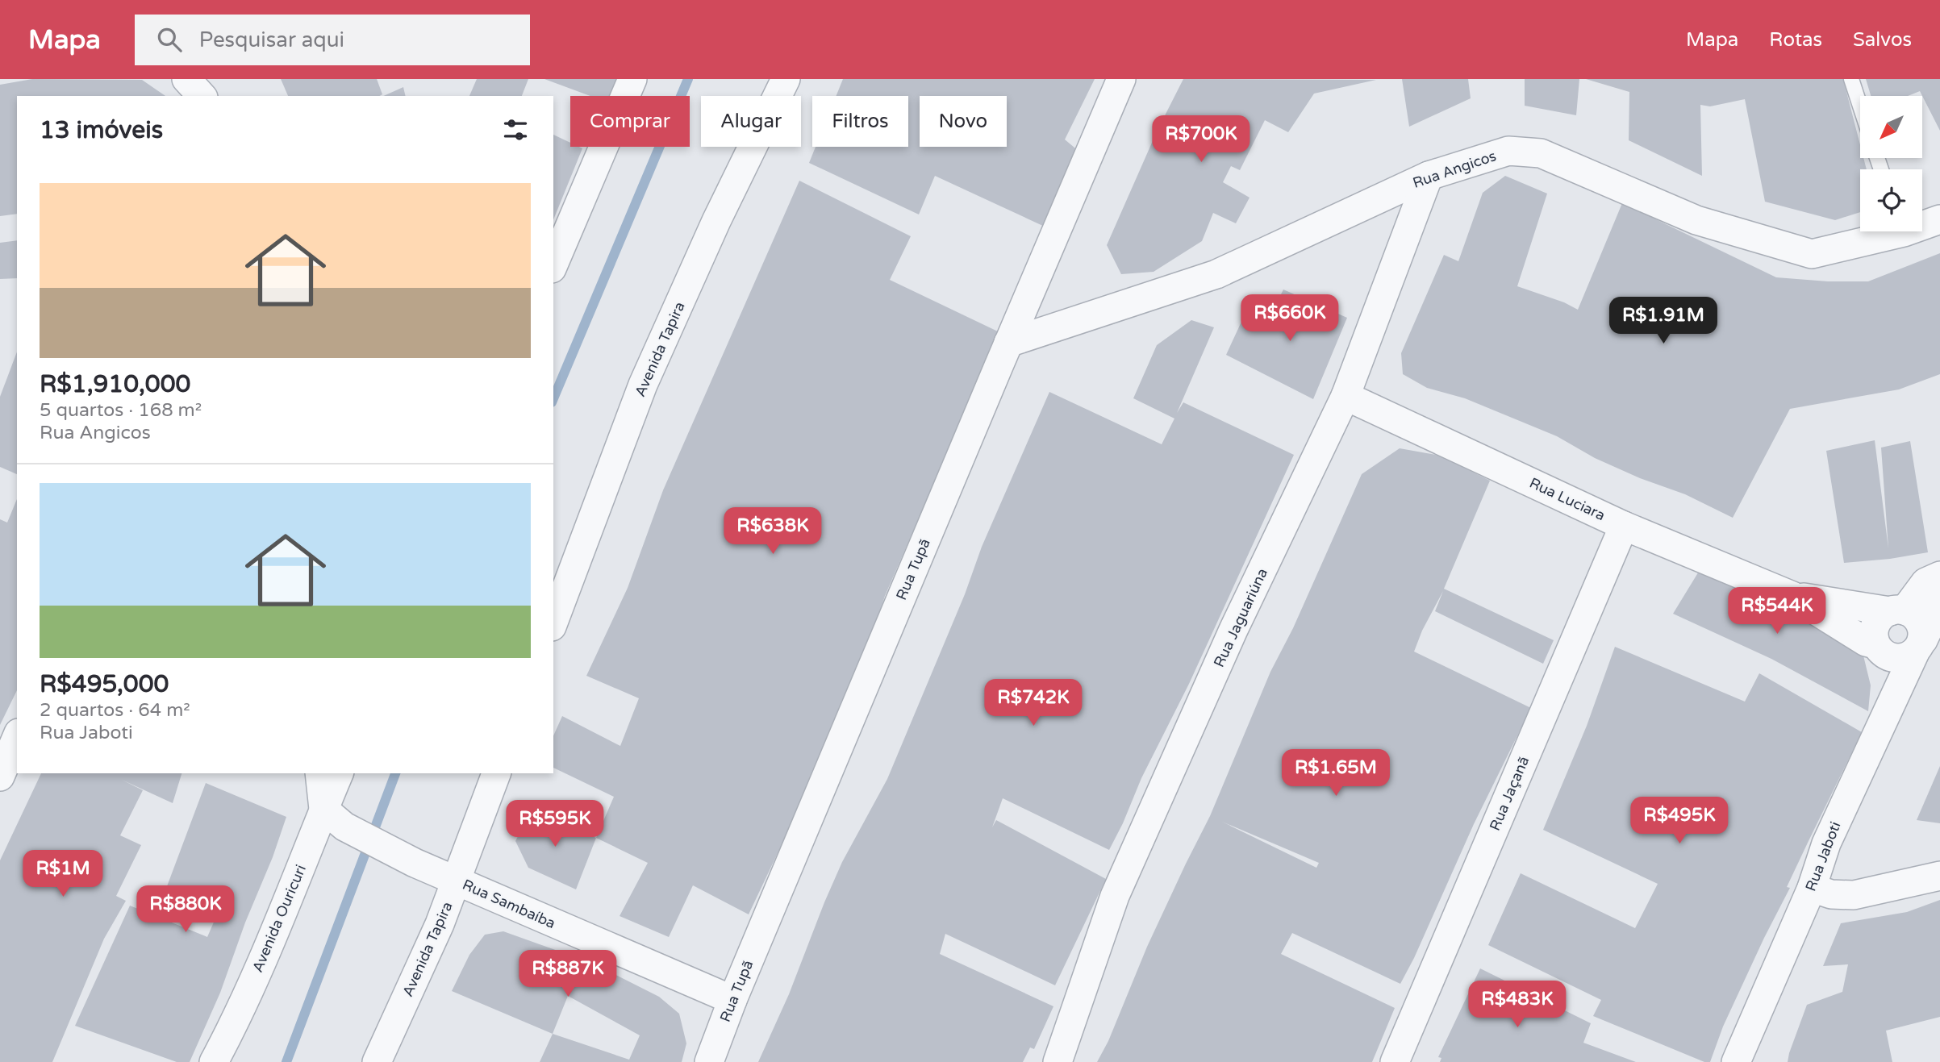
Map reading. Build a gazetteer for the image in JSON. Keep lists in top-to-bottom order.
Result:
{
  "streets": {
    "street": [
      "Rua Angicos",
      "Avenida Tapira",
      "Rua Luciara",
      "Rua Tupã",
      "Rua Jaguariúna",
      "Rua Jaçanã",
      "Rua Jaboti",
      "Rua Sambaíba",
      "Avenida Ouricuri"
    ]
  },
  "crossings": [
    ["Rua Angicos", "Rua Tupã"],
    ["Rua Angicos", "Rua Jaguariúna"],
    ["Avenida Tapira", "Rua Sambaíba"],
    ["Rua Luciara", "Rua Jaguariúna"],
    ["Rua Luciara", "Rua Jaçanã"],
    ["Rua Luciara", "Rua Jaboti"],
    ["Rua Tupã", "Rua Sambaíba"],
    ["Rua Sambaíba", "Avenida Ouricuri"]
  ],
  "north": "bottom left",
  "page": {
    "header": "Mapa",
    "search": "Pesquisar aqui",
    "nav": ["Mapa", "Rotas", "Salvos"],
    "chip": [
      "Comprar",
      "Alugar",
      "Filtros",
      "Novo"
    ],
    "heading": "13 imóveis",
    "price": [
      "R$700K",
      "R$660K",
      "R$1.91M",
      "R$638K",
      "R$544K",
      "R$742K",
      "R$1.65M",
      "R$495K",
      "R$595K",
      "R$1M",
      "R$880K",
      "R$887K",
      "R$483K"
    ],
    "list": [
      {
        "name": "R$1,910,000",
        "note": "5 quartos · 168 m² · Rua Angicos"
      },
      {
        "name": "R$495,000",
        "note": "2 quartos · 64 m² · Rua Jaboti"
      }
    ]
  }
}
